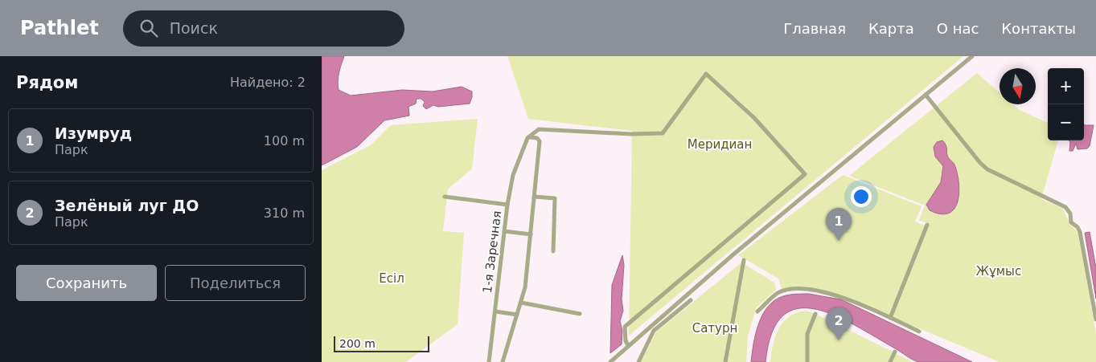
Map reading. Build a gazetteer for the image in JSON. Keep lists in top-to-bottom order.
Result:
{
  "streets": {
    "street": ["1-я Заречная"]
  },
  "parks": [
    "Меридиан",
    "Жұмыс",
    "Есіл",
    "Сатурн"
  ],
  "scale_bar": "200 m",
  "north": "bottom",
  "page": {
    "header": "Pathlet",
    "search": "Поиск",
    "nav": [
      "Главная",
      "Карта",
      "О нас",
      "Контакты"
    ],
    "heading": ["Рядом", "Найдено: 2"],
    "map_buttons": ["+", "−"],
    "list": [
      {
        "mark": "1",
        "name": "Изумруд",
        "note": "Парк",
        "value": "100 m"
      },
      {
        "mark": "2",
        "name": "Зелёный луг ДО",
        "note": "Парк",
        "value": "310 m"
      }
    ],
    "pins": ["1", "2"],
    "buttons": ["Сохранить", "Поделиться"],
    "scale": "200 m"
  }
}
